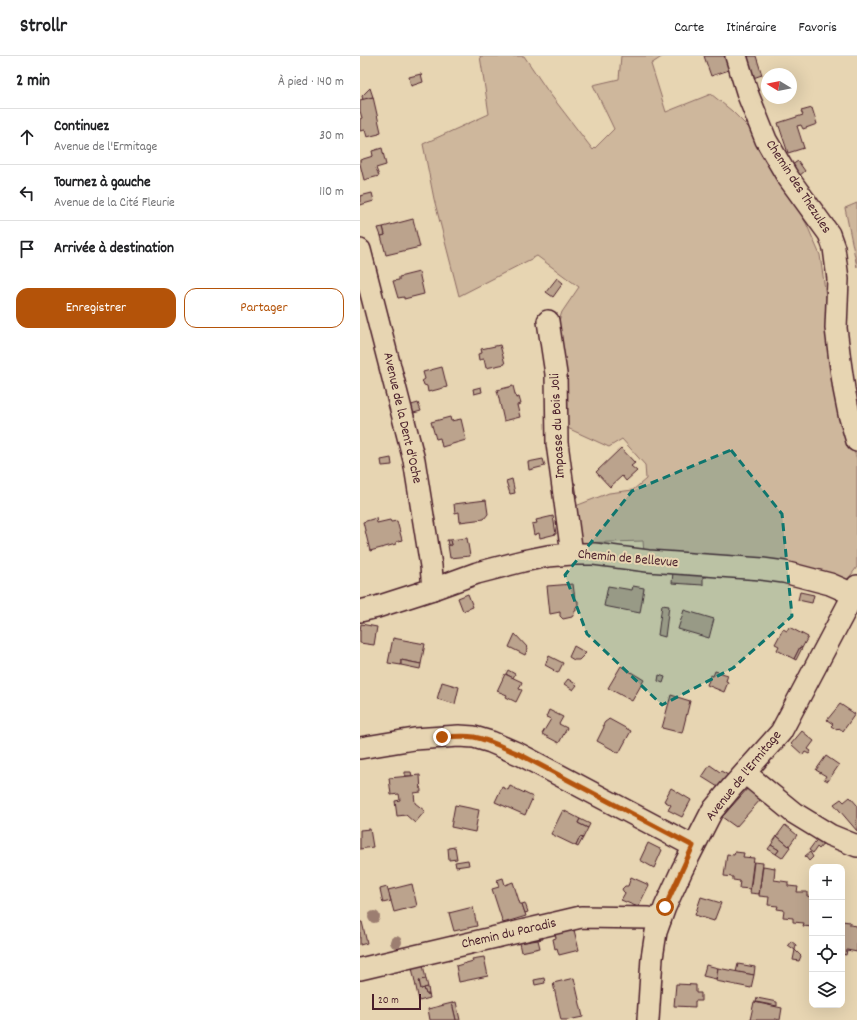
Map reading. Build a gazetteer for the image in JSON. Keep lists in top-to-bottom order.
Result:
{
  "streets": {
    "street": [
      "Chemin des Thezules",
      "Avenue de la Dent d'Oche",
      "Impasse du Bois Joli",
      "Chemin de Bellevue",
      "Avenue de l'Ermitage",
      "Chemin du Paradis"
    ]
  },
  "crossings": [
    ["Avenue de la Dent d'Oche", "Chemin de Bellevue"],
    ["Impasse du Bois Joli", "Chemin de Bellevue"],
    ["Chemin de Bellevue", "Avenue de l'Ermitage"],
    ["Avenue de l'Ermitage", "Chemin du Paradis"]
  ],
  "scale_bar": "20 m",
  "north": "left",
  "page": {
    "header": "Strollr",
    "nav": ["Carte", "Itinéraire", "Favoris"],
    "heading": ["2 min", "À pied · 140 m"],
    "list": [
      ["Continuez", "Avenue de l'Ermitage", "30 m"],
      ["Tournez à gauche", "Avenue de la Cité Fleurie", "110 m"],
      "Arrivée à destination"
    ],
    "buttons": ["Enregistrer", "Partager"],
    "map_buttons": ["+", "−"],
    "scale": "20 m"
  }
}
